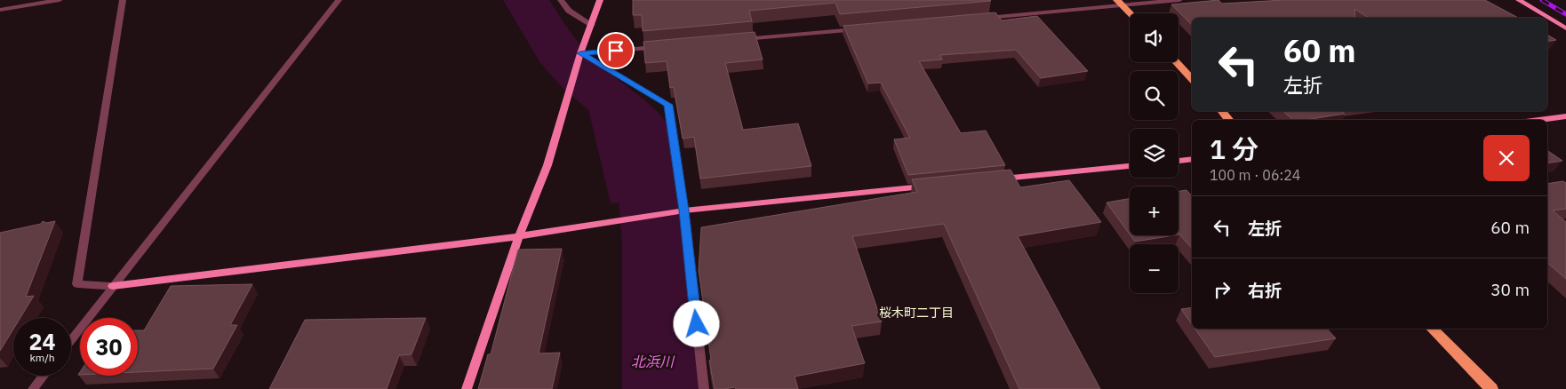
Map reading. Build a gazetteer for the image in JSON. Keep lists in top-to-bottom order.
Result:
{
  "districts": ["桜木町二丁目"],
  "water": ["北浜川"],
  "page": {
    "map_buttons": ["+", "−"],
    "turn": ["60 m", "左折"],
    "heading": ["1 分", "100 m · 06:24"],
    "list": [
      {
        "name": "左折",
        "value": "60 m"
      },
      {
        "name": "右折",
        "value": "30 m"
      }
    ],
    "speed": "24 km/h",
    "limit": "30"
  }
}
